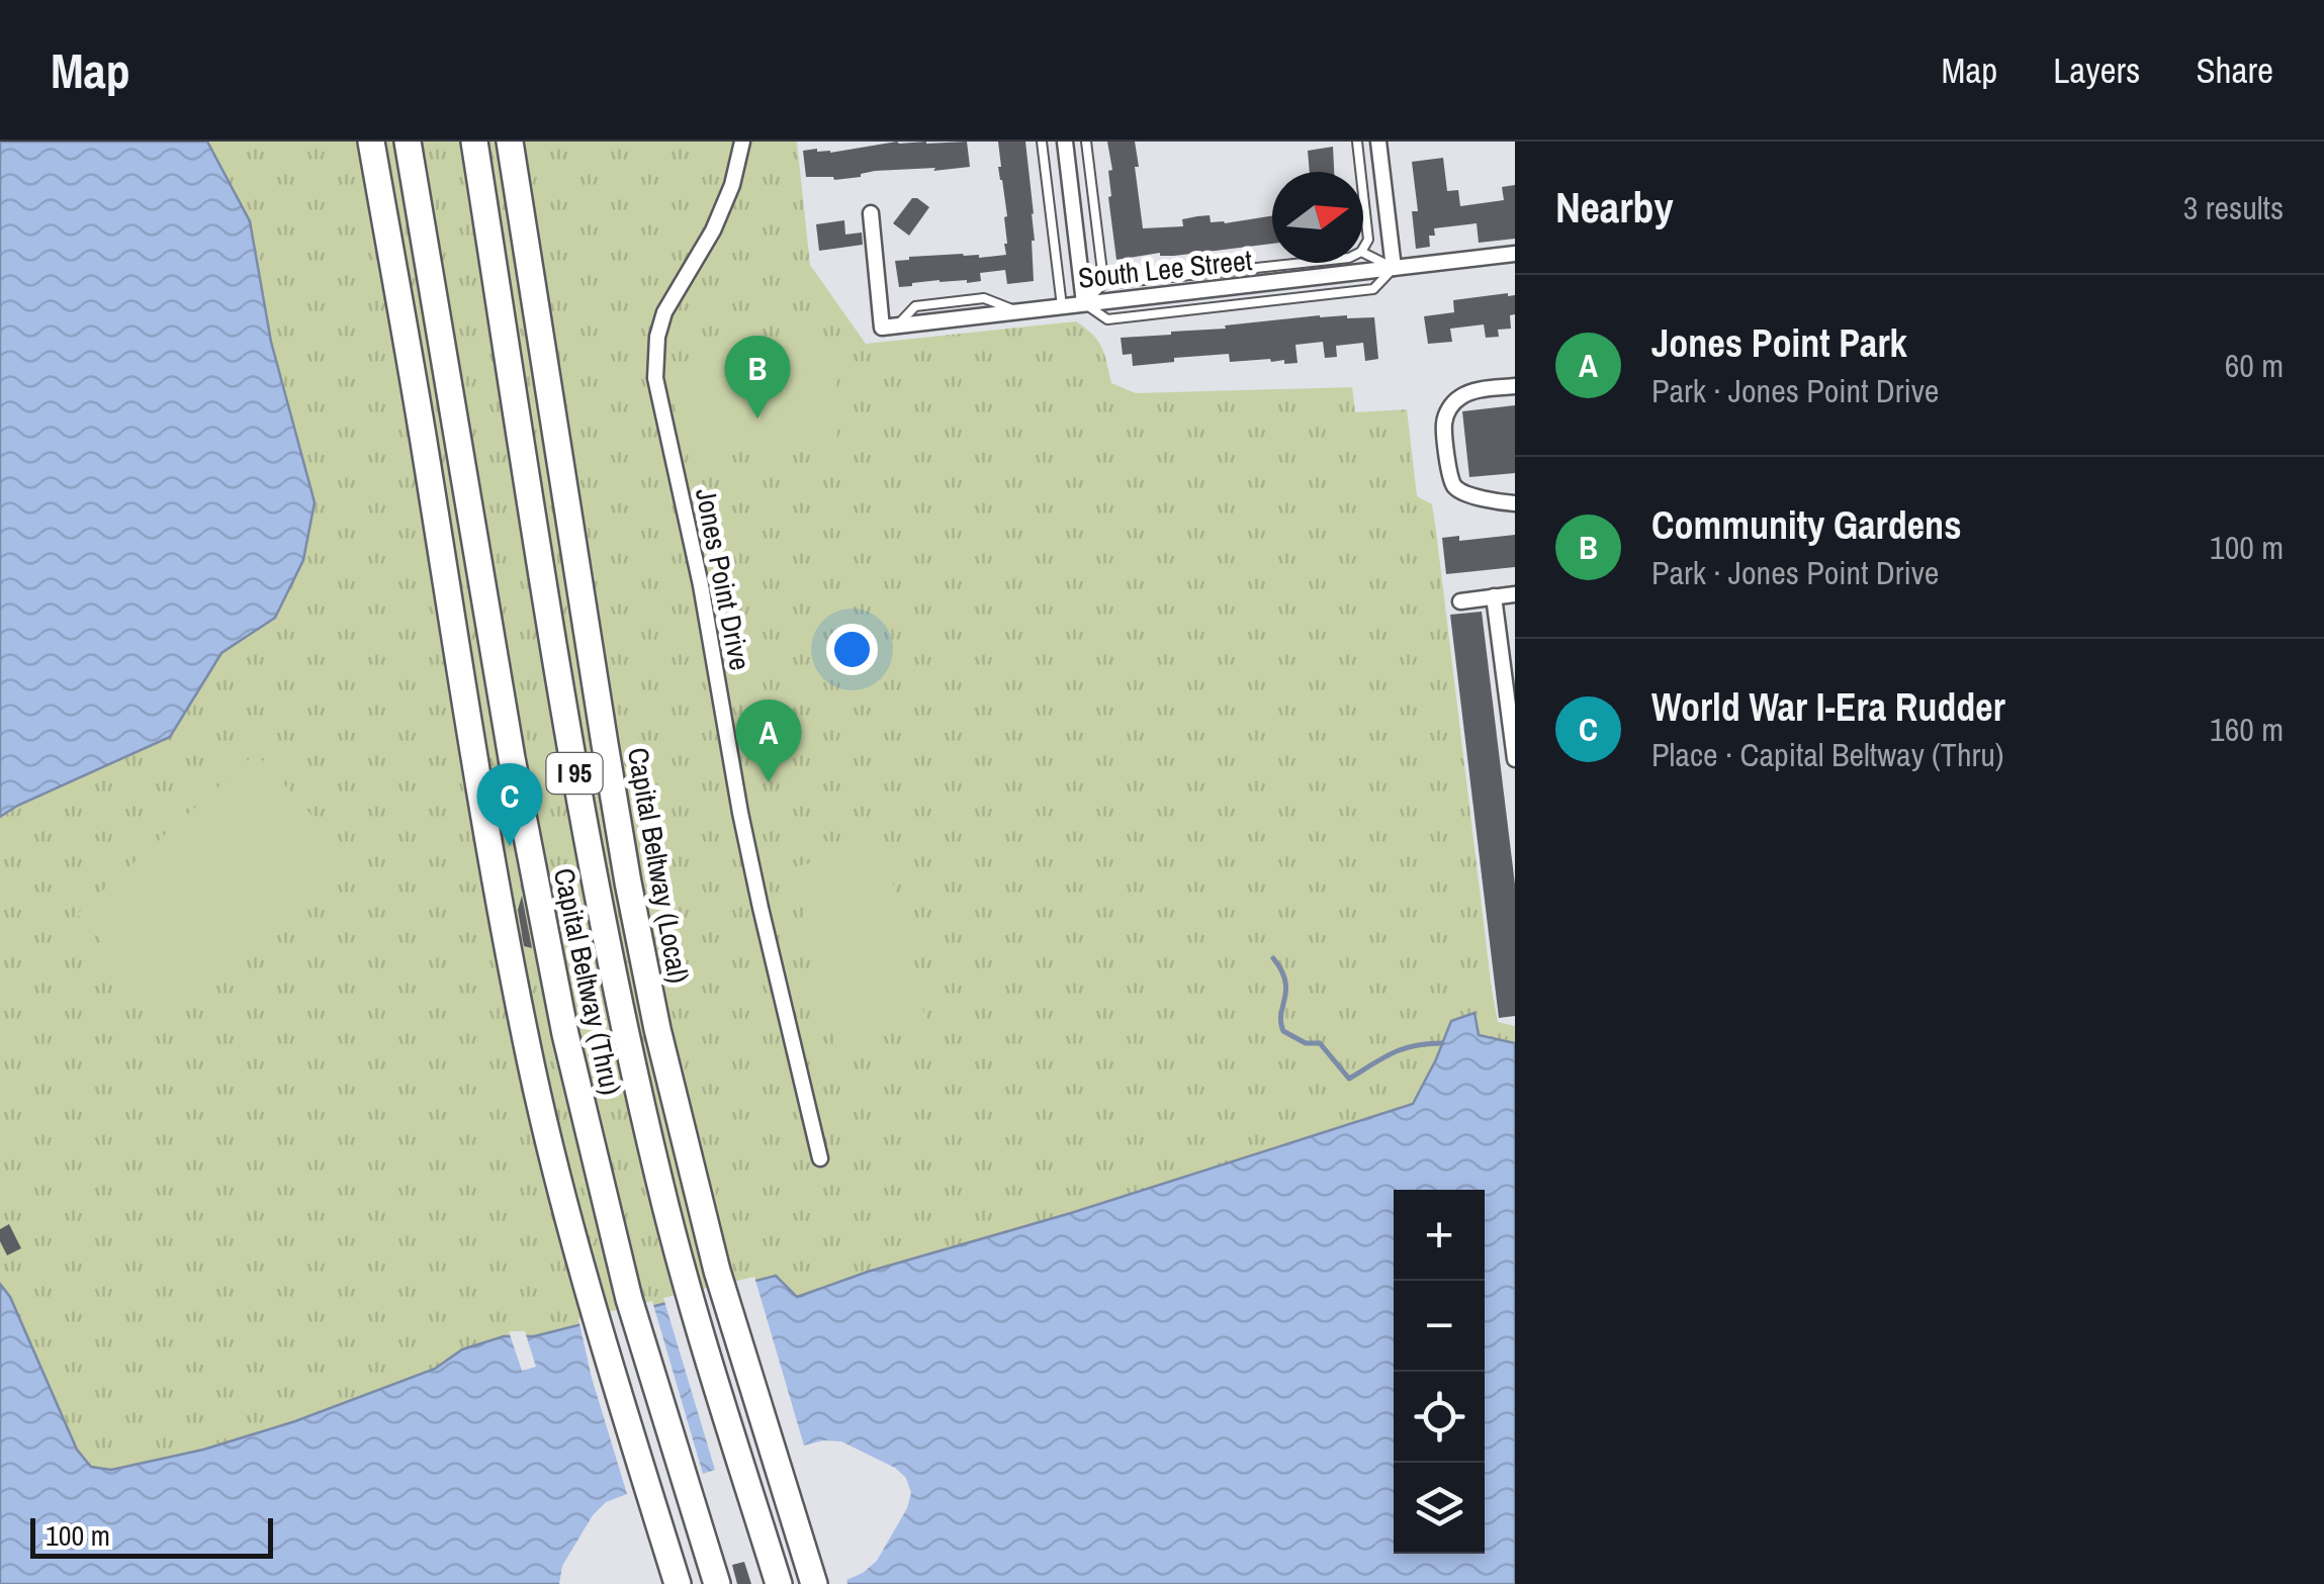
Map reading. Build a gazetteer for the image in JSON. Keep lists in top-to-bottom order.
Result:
{
  "streets": {
    "highway": ["I 95", "Capital Beltway (Local)", "Capital Beltway (Thru)"],
    "street": ["South Lee Street", "Jones Point Drive"]
  },
  "scale_bar": "100 m",
  "north": "right",
  "page": {
    "header": "Map",
    "nav": ["Map", "Layers", "Share"],
    "heading": ["Nearby", "3 results"],
    "list": [
      {
        "mark": "A",
        "name": "Jones Point Park",
        "note": "Park · Jones Point Drive",
        "value": "60 m"
      },
      {
        "mark": "B",
        "name": "Community Gardens",
        "note": "Park · Jones Point Drive",
        "value": "100 m"
      },
      {
        "mark": "C",
        "name": "World War I-Era Rudder",
        "note": "Place · Capital Beltway (Thru)",
        "value": "160 m"
      }
    ],
    "pins": ["B", "A", "C"],
    "map_buttons": ["+", "−"],
    "scale": "100 m"
  }
}
